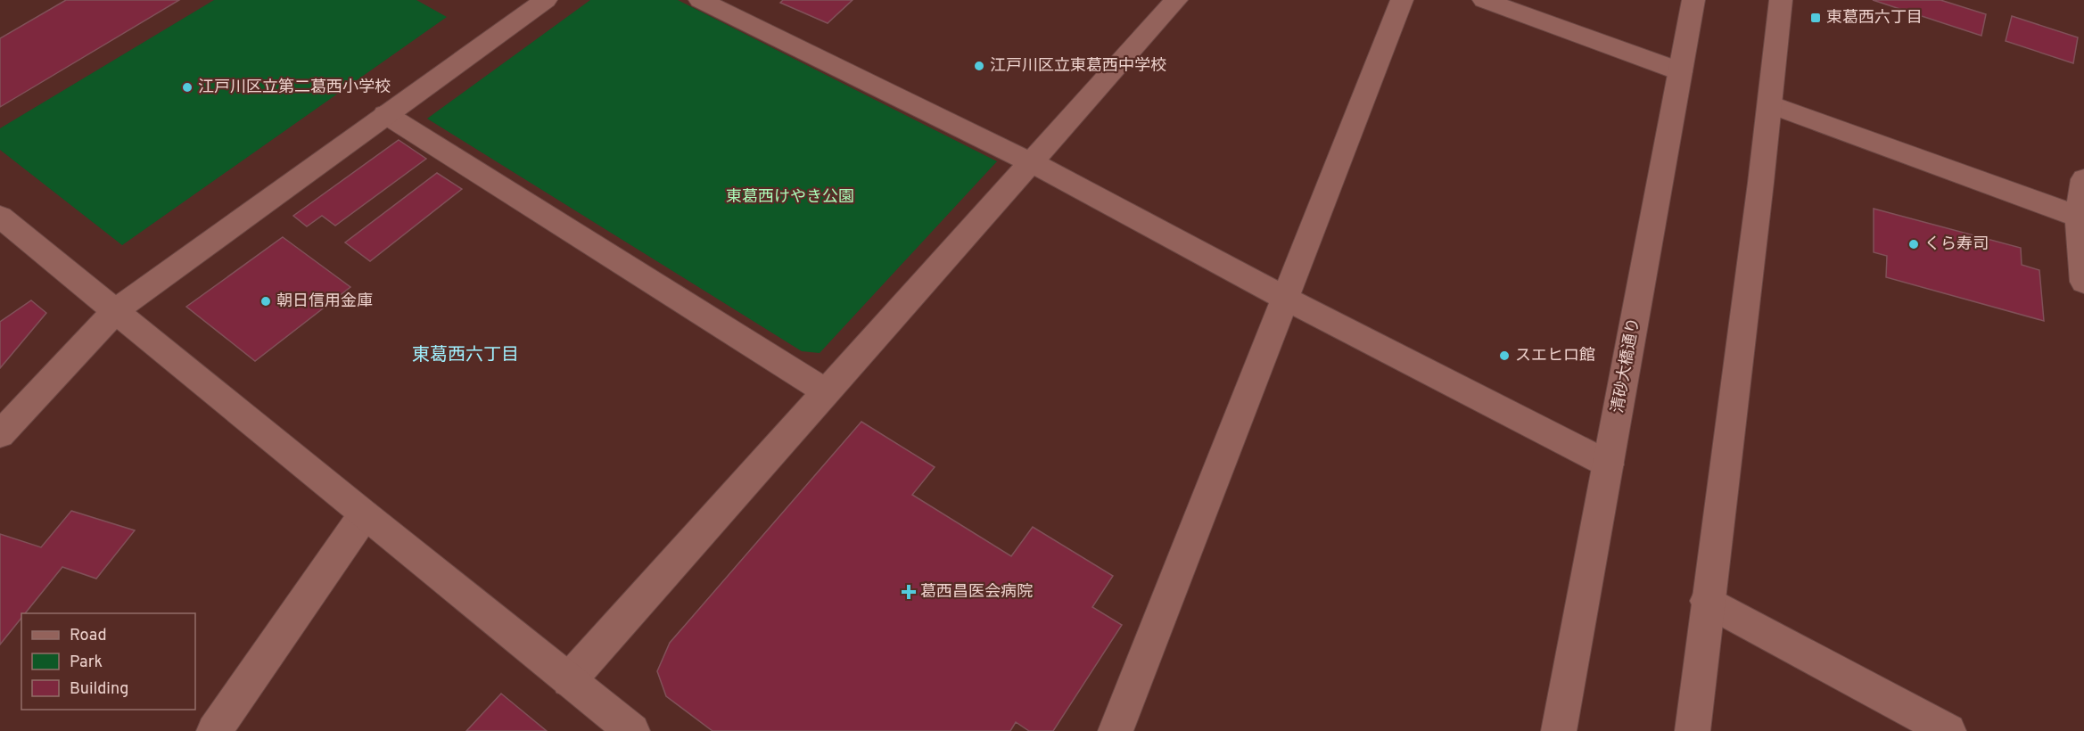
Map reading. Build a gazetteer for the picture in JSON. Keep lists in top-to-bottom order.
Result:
{
  "streets": {
    "street": ["清砂大橋通り"]
  },
  "districts": ["東葛西六丁目"],
  "parks": ["東葛西けやき公園"],
  "places": {
    "transit": ["東葛西六丁目"],
    "other": [
      "江戸川区立東葛西中学校",
      "江戸川区立第二葛西小学校",
      "くら寿司",
      "朝日信用金庫",
      "スエヒロ館"
    ],
    "health": ["葛西昌医会病院"]
  },
  "legend": ["Road", "Park", "Building"]
}
